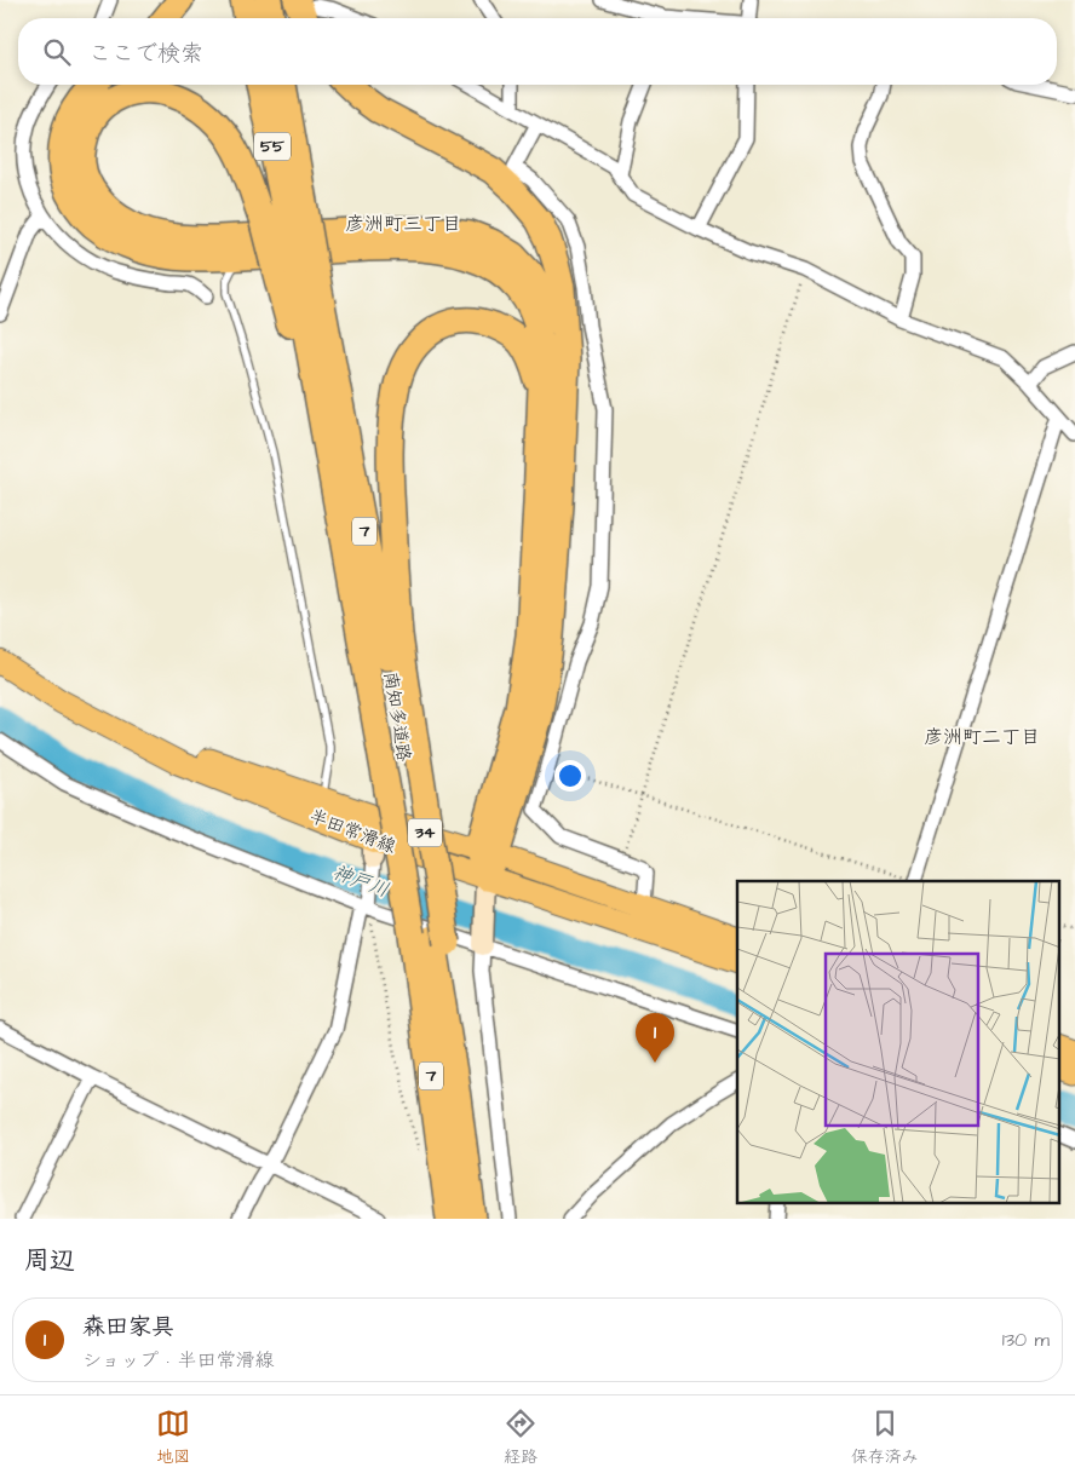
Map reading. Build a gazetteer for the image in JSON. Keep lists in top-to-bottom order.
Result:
{
  "streets": {
    "highway": ["55", "7", "南知多道路"],
    "main road": ["半田常滑線", "34"]
  },
  "crossings": [
    ["55", "南知多道路"]
  ],
  "districts": ["彦洲町三丁目", "彦洲町二丁目"],
  "water": ["神戸川"],
  "page": {
    "search": "ここで検索",
    "pins": "1",
    "heading": "周辺",
    "list": [
      {
        "mark": "1",
        "name": "森田家具",
        "note": "ショップ · 半田常滑線",
        "value": "130 m"
      }
    ],
    "nav": ["地図", "経路", "保存済み"]
  }
}
